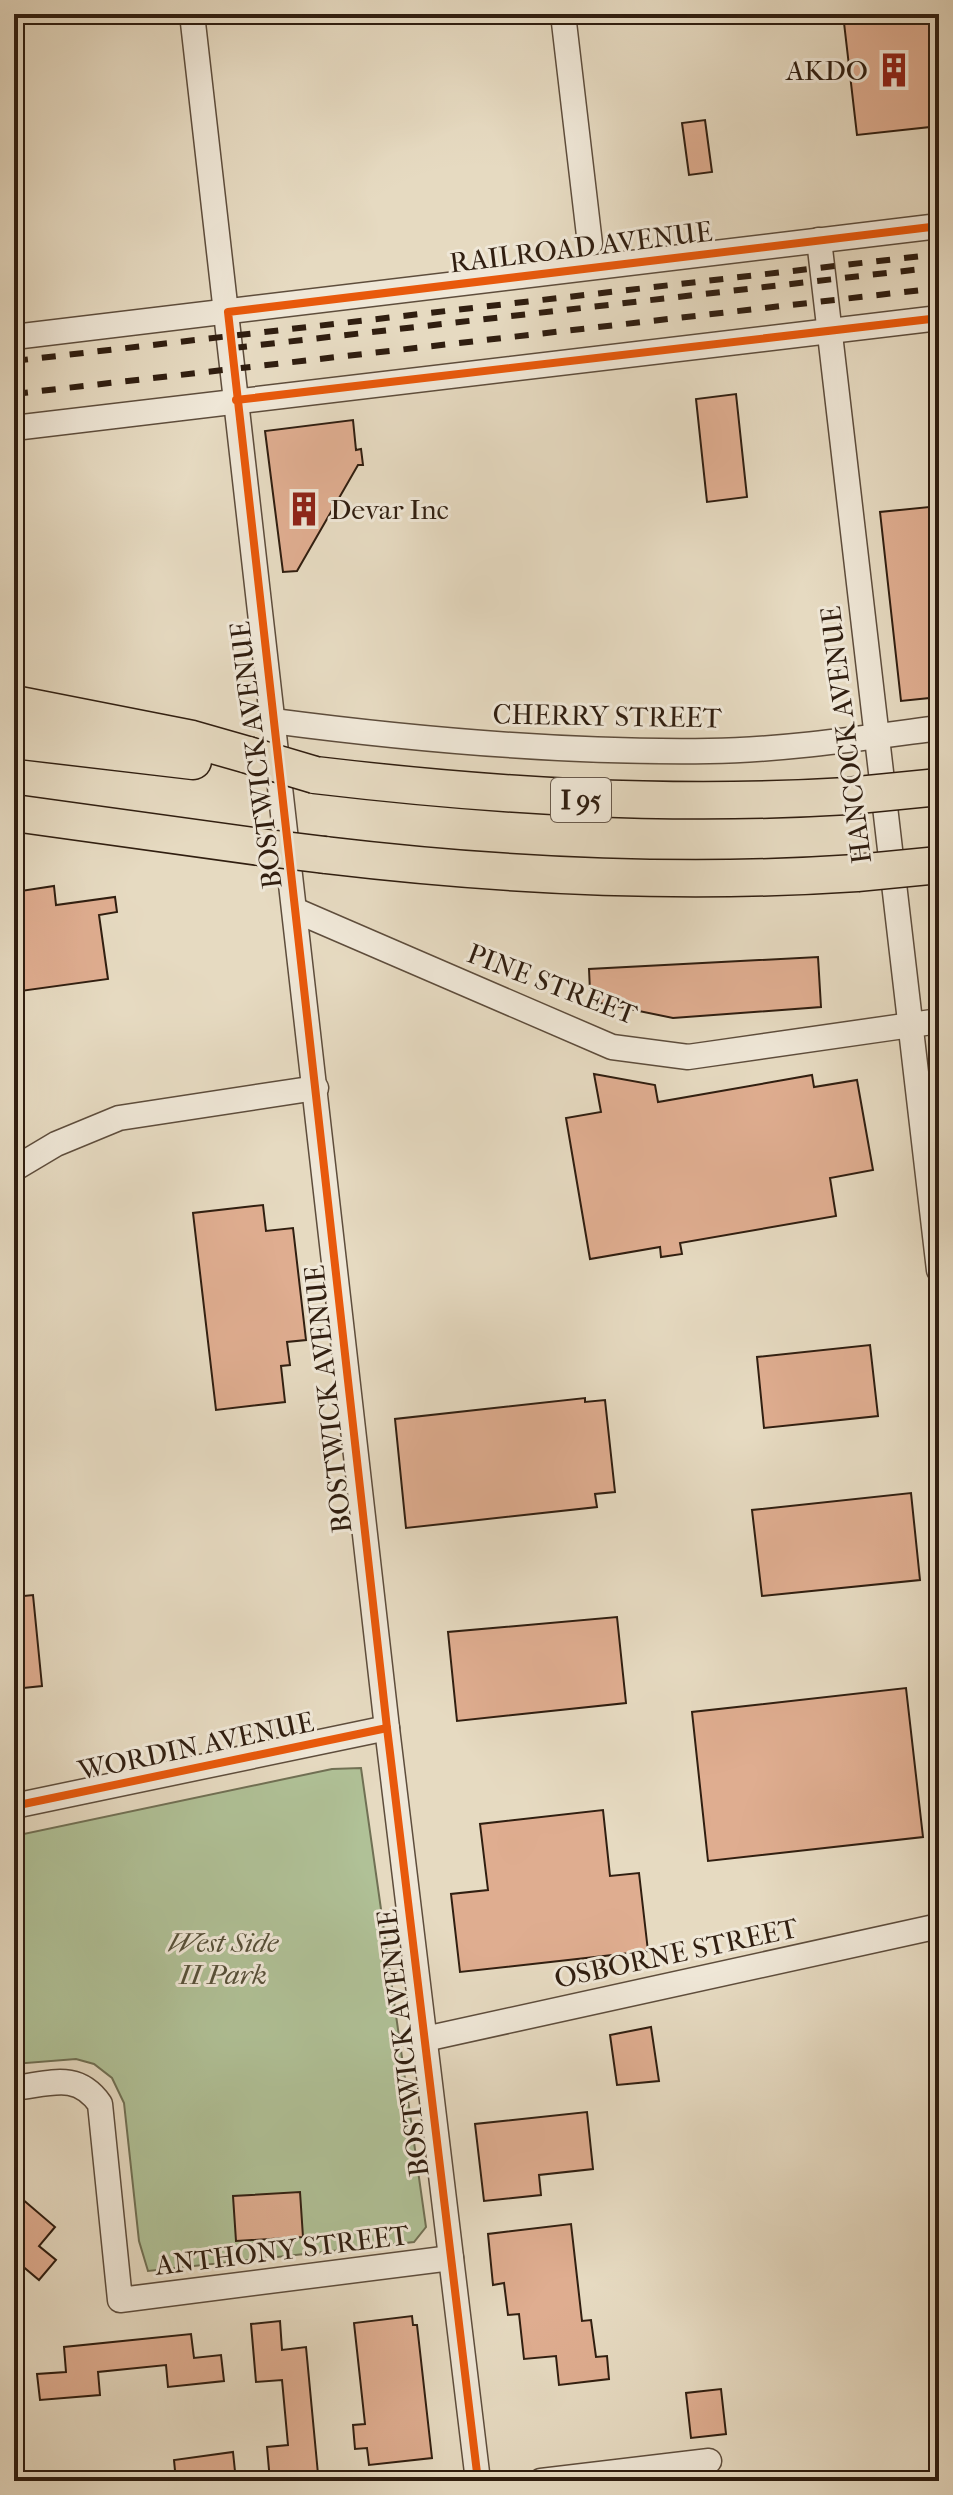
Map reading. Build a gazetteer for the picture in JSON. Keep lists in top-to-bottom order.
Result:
{
  "streets": {
    "highway": ["I 95"],
    "street": [
      "RAILROAD AVENUE",
      "CHERRY STREET",
      "HANCOCK AVENUE",
      "BOSTWICK AVENUE",
      "PINE STREET",
      "WORDIN AVENUE",
      "OSBORNE STREET",
      "ANTHONY STREET"
    ]
  },
  "crossings": [
    ["RAILROAD AVENUE", "HANCOCK AVENUE"],
    ["RAILROAD AVENUE", "BOSTWICK AVENUE"],
    ["CHERRY STREET", "HANCOCK AVENUE"],
    ["CHERRY STREET", "BOSTWICK AVENUE"],
    ["HANCOCK AVENUE", "PINE STREET"],
    ["BOSTWICK AVENUE", "PINE STREET"],
    ["BOSTWICK AVENUE", "WORDIN AVENUE"],
    ["BOSTWICK AVENUE", "OSBORNE STREET"],
    ["BOSTWICK AVENUE", "ANTHONY STREET"]
  ],
  "parks": ["West Side II Park"],
  "places": {
    "building": ["AKDO", "Devar Inc"]
  }
}
